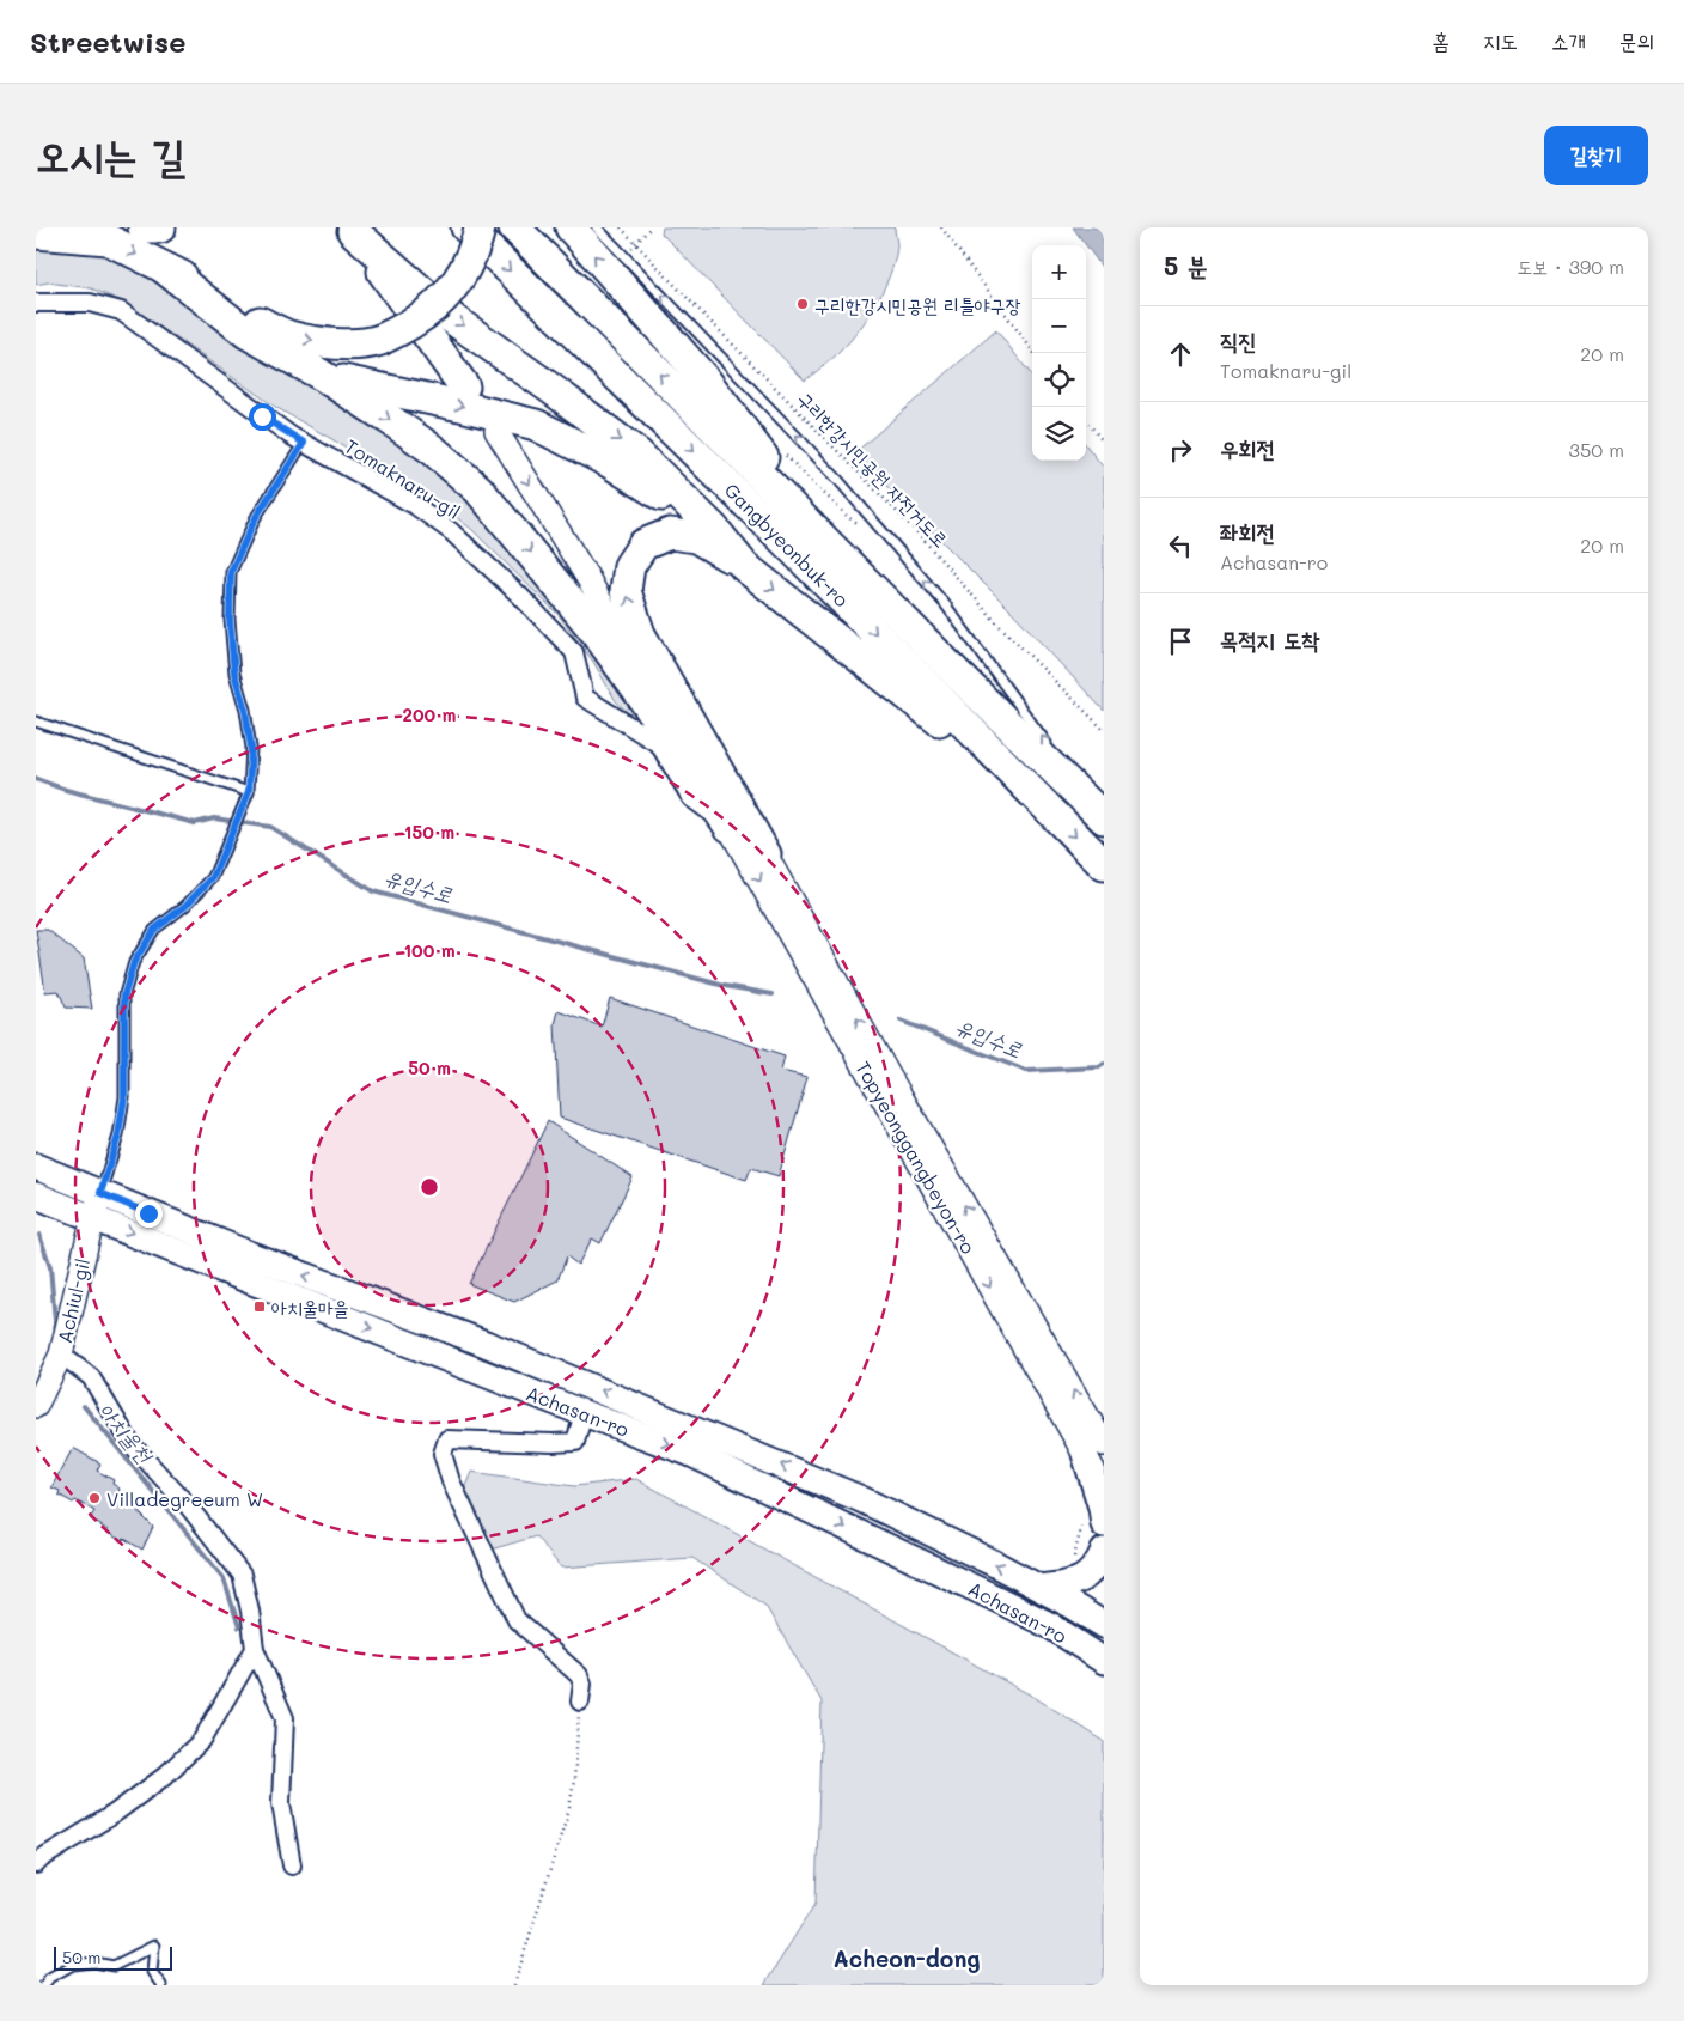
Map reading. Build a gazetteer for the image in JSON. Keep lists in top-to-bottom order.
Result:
{
  "streets": {
    "highway": ["Gangbyeonbuk-ro"],
    "main road": ["Achasan-ro"],
    "street": ["Tomaknaru-gil", "Topyeonggangbeyon-ro", "Achiul-gil"],
    "path": ["구리한강시민공원 자전거도로"]
  },
  "crossings": [
    ["Tomaknaru-gil", "Topyeonggangbeyon-ro"],
    ["Achiul-gil", "Achasan-ro"]
  ],
  "districts": ["Acheon-dong"],
  "water": ["유입수로", "아치울천"],
  "places": {
    "other": ["구리한강시민공원 리틀야구장", "Villadegreeum W"],
    "transit": ["아치울마을"]
  },
  "scale_bar": "50 m",
  "page": {
    "header": "Streetwise",
    "nav": [
      "홈",
      "지도",
      "소개",
      "문의"
    ],
    "buttons": "길찾기",
    "title": "오시는 길",
    "heading": ["5 분", "도보 · 390 m"],
    "map_buttons": ["+", "−"],
    "list": [
      ["직진", "Tomaknaru-gil", "20 m"],
      ["우회전", "350 m"],
      ["좌회전", "Achasan-ro", "20 m"],
      "목적지 도착"
    ],
    "scale": "50 m"
  },
  "rings": [
    "200 m",
    "150 m",
    "100 m",
    "50 m"
  ]
}
